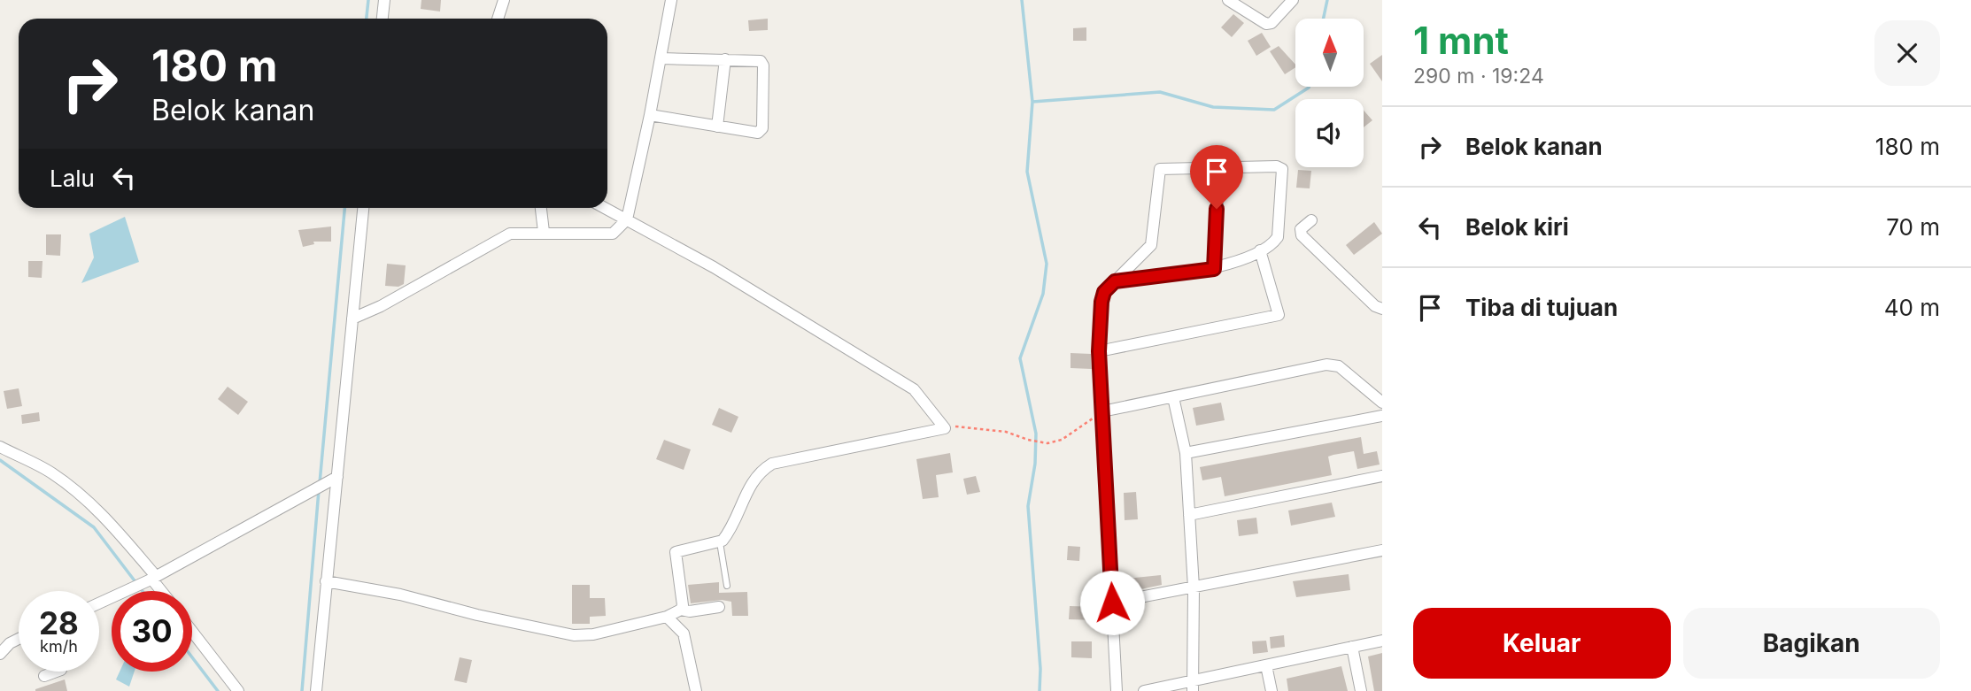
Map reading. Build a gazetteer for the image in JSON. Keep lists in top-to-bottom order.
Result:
{
  "north": "top",
  "page": {
    "heading": ["1 mnt", "290 m · 19:24"],
    "turn": ["180 m", "Belok kanan"],
    "list": [
      {
        "name": "Belok kanan",
        "value": "180 m"
      },
      {
        "name": "Belok kiri",
        "value": "70 m"
      },
      {
        "name": "Tiba di tujuan",
        "value": "40 m"
      }
    ],
    "then": "Lalu",
    "speed": "28 km/h",
    "limit": "30",
    "buttons": ["Keluar", "Bagikan"]
  }
}
